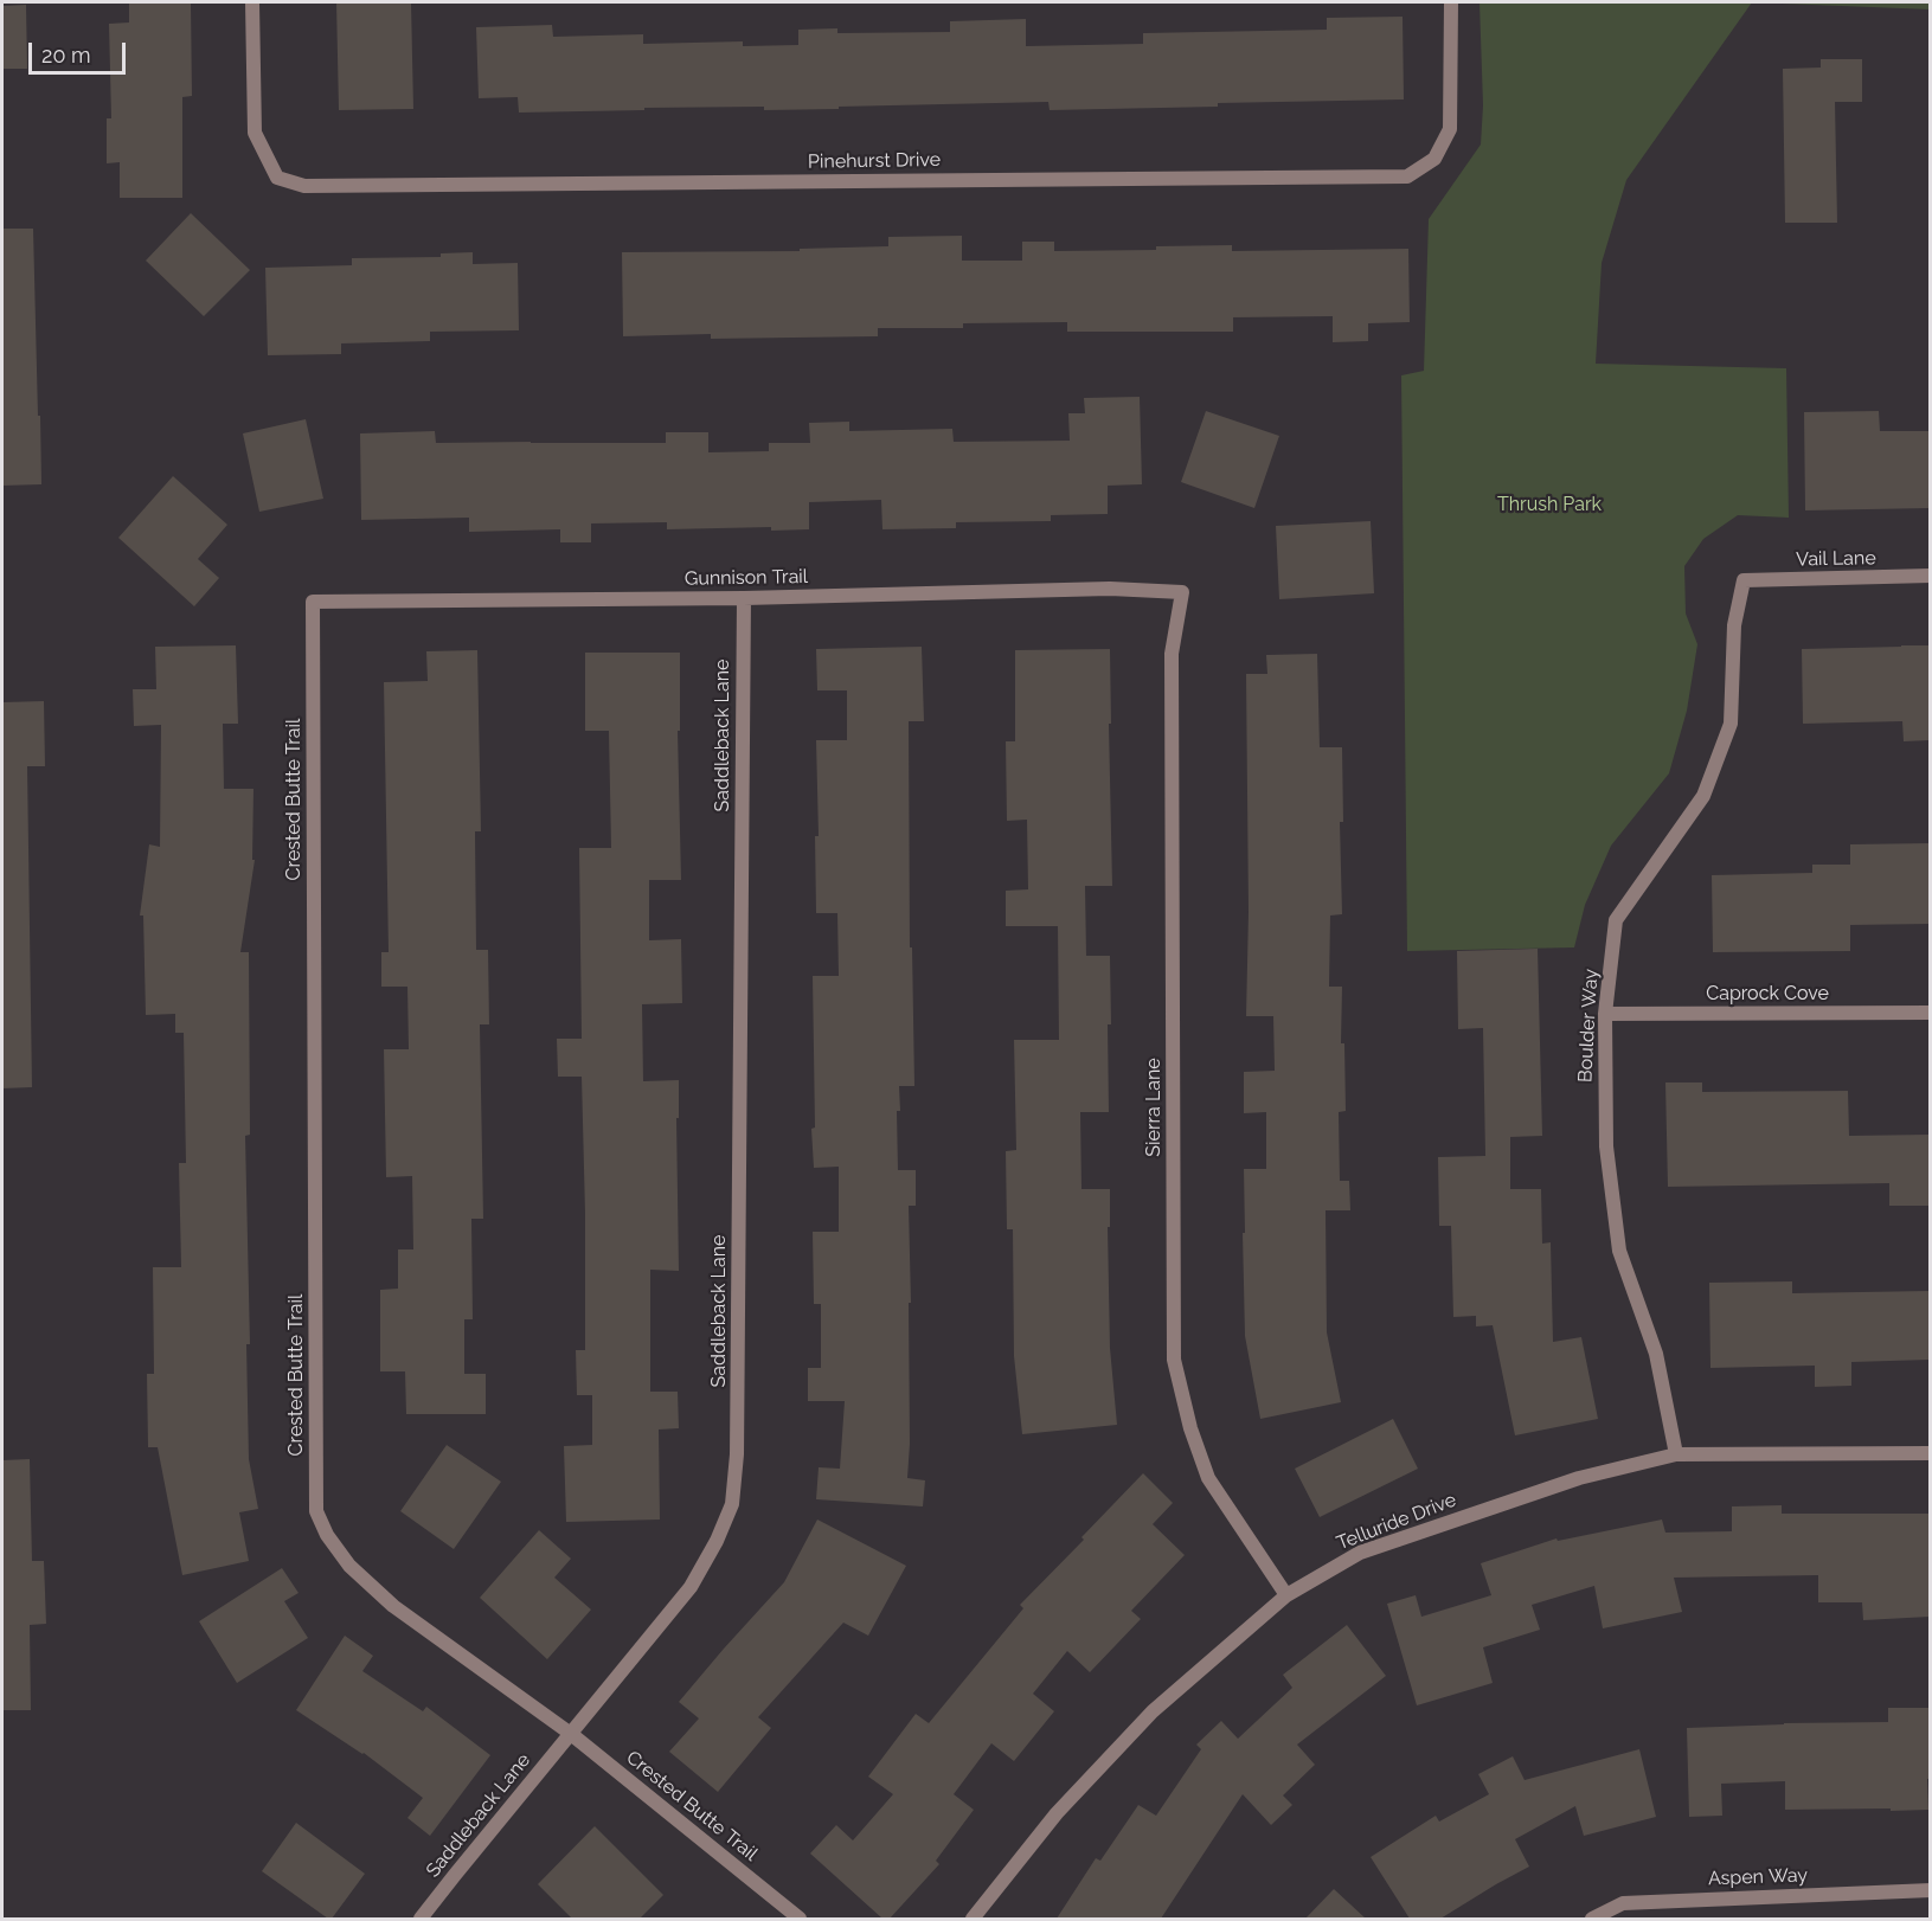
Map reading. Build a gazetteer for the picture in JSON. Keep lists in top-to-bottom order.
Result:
{
  "streets": {
    "street": [
      "Pinehurst Drive",
      "Vail Lane",
      "Gunnison Trail",
      "Saddleback Lane",
      "Crested Butte Trail",
      "Caprock Cove",
      "Boulder Way",
      "Sierra Lane",
      "Telluride Drive",
      "Aspen Way"
    ]
  },
  "crossings": [
    ["Vail Lane", "Boulder Way"],
    ["Gunnison Trail", "Saddleback Lane"],
    ["Gunnison Trail", "Crested Butte Trail"],
    ["Gunnison Trail", "Sierra Lane"],
    ["Saddleback Lane", "Crested Butte Trail"],
    ["Caprock Cove", "Boulder Way"],
    ["Boulder Way", "Telluride Drive"],
    ["Sierra Lane", "Telluride Drive"]
  ],
  "parks": ["Thrush Park"],
  "scale_bar": "20 m"
}
